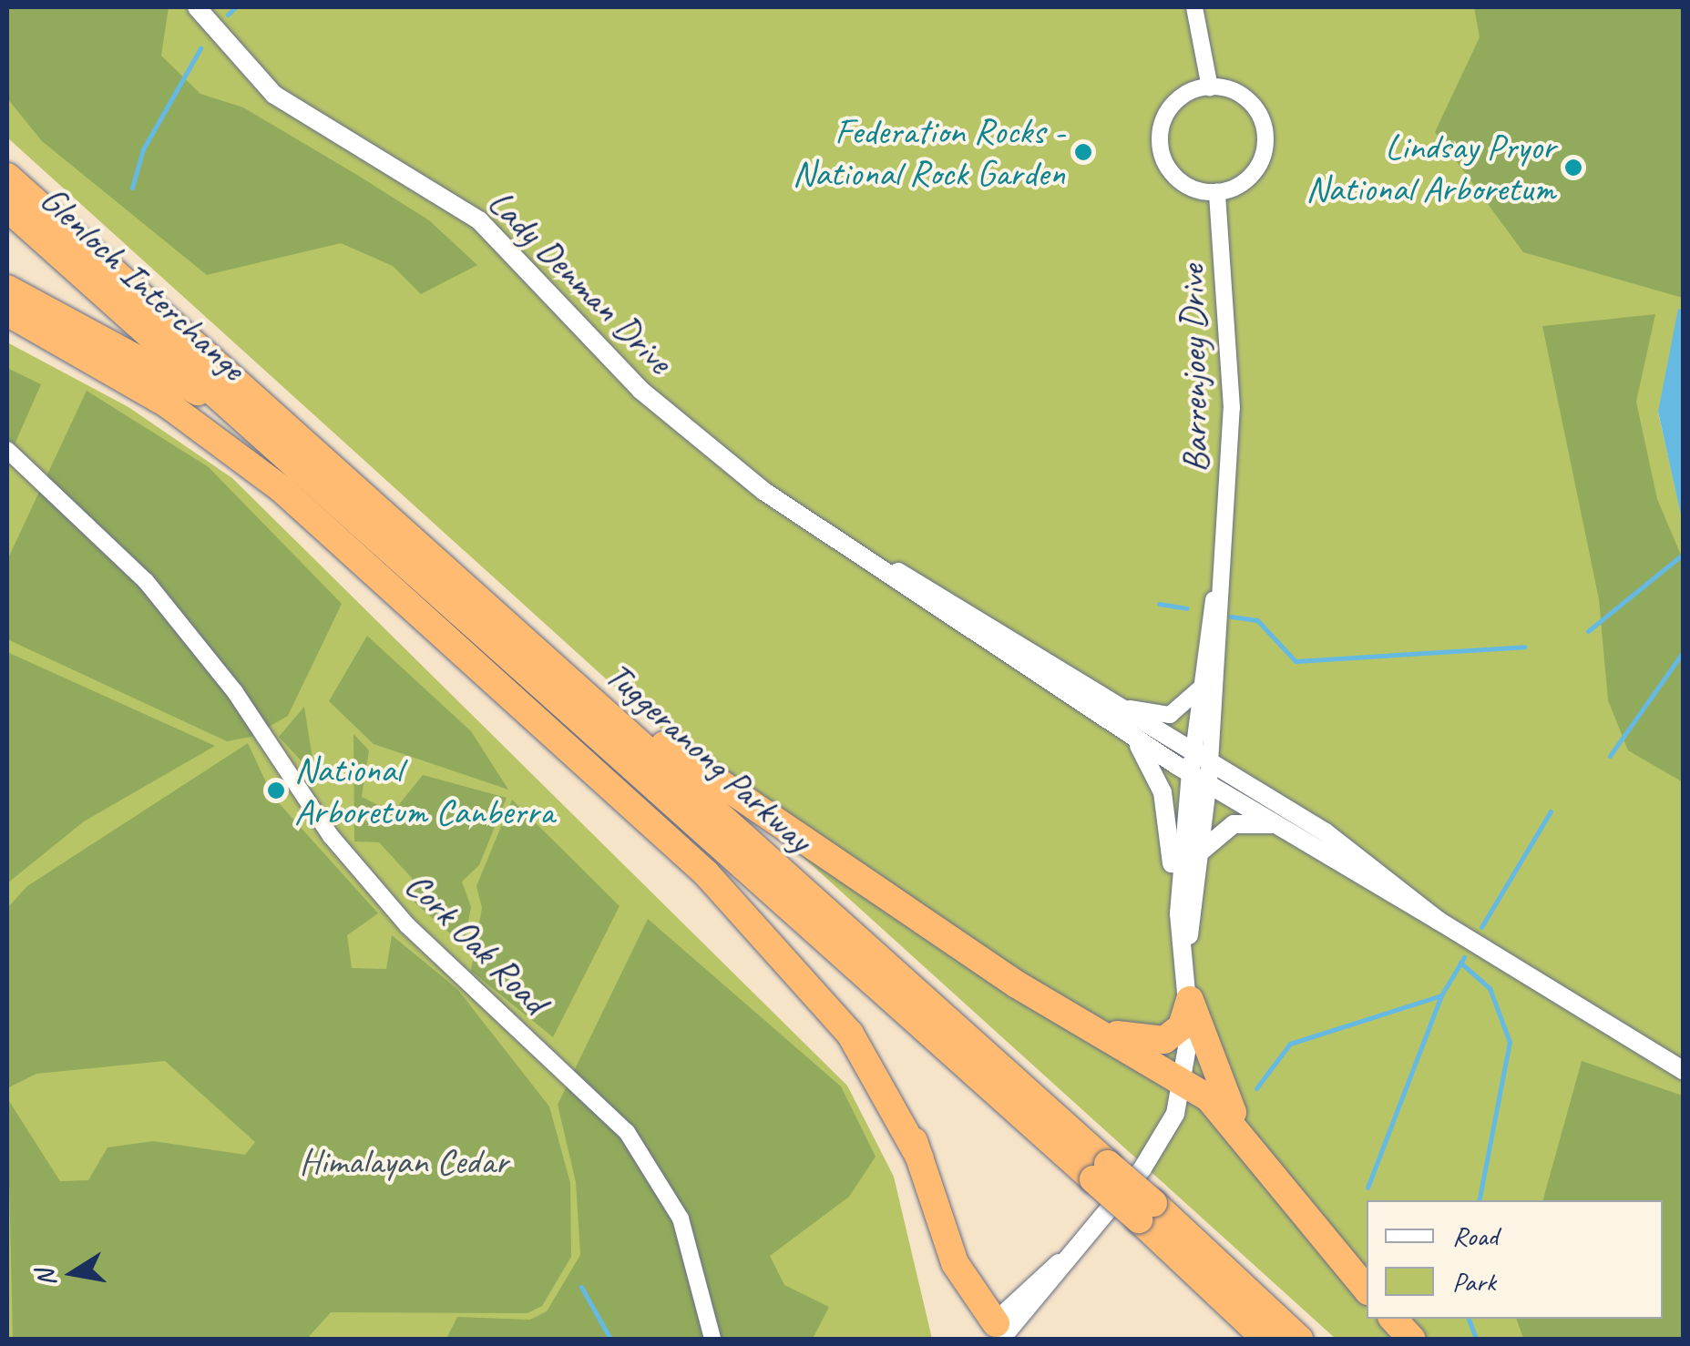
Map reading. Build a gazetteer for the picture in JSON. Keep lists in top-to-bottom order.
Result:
{
  "streets": {
    "highway": ["Glenloch Interchange", "Tuggeranong Parkway"],
    "street": ["Lady Denman Drive", "Barrenjoey Drive", "Cork Oak Road"]
  },
  "crossings": [
    ["Lady Denman Drive", "Barrenjoey Drive"],
    ["Glenloch Interchange", "Tuggeranong Parkway"]
  ],
  "parks": ["Himalayan Cedar"],
  "places": ["Federation Rocks - National Rock Garden", "Lindsay Pryor National Arboretum", "National Arboretum Canberra"],
  "legend": ["Road", "Park"],
  "north": "left"
}
